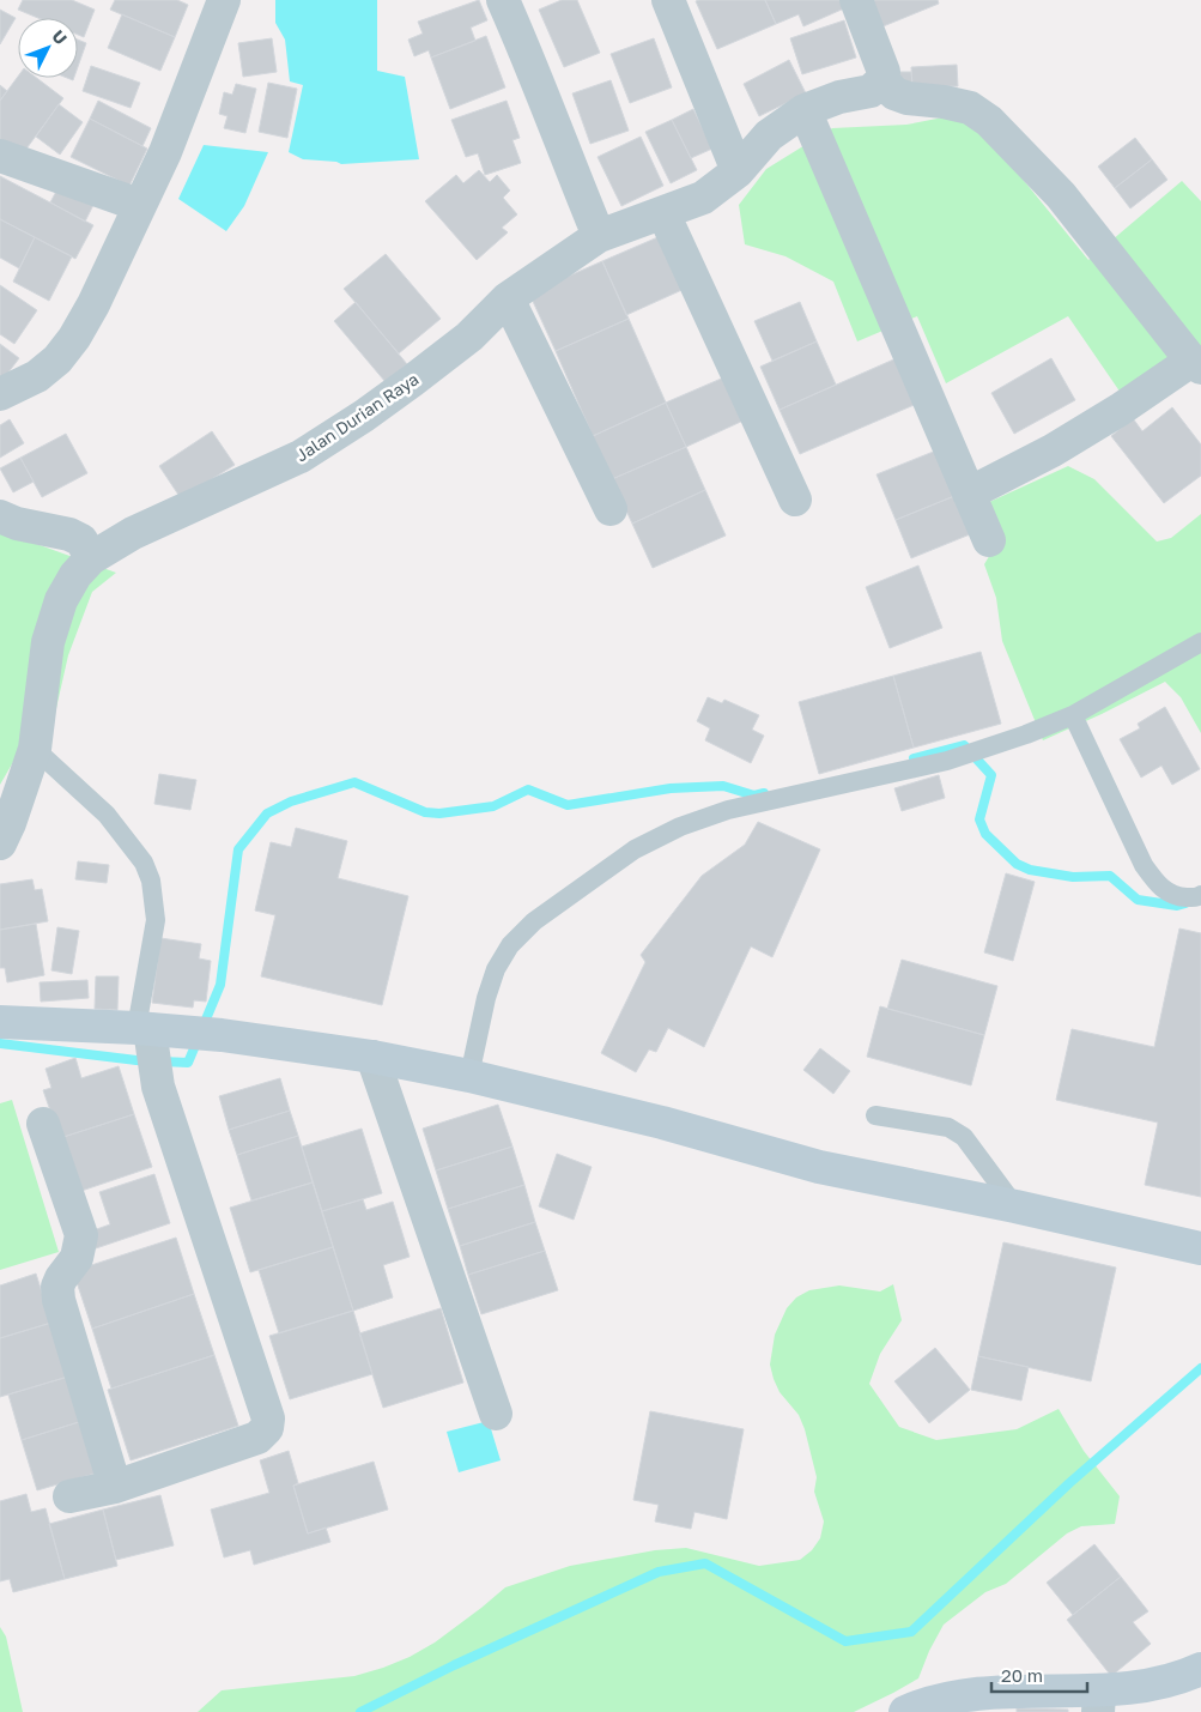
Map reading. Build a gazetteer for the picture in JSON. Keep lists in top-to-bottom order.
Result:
{
  "streets": {
    "street": ["Jalan Durian Raya"]
  },
  "scale_bar": "20 m",
  "north": "top right"
}
